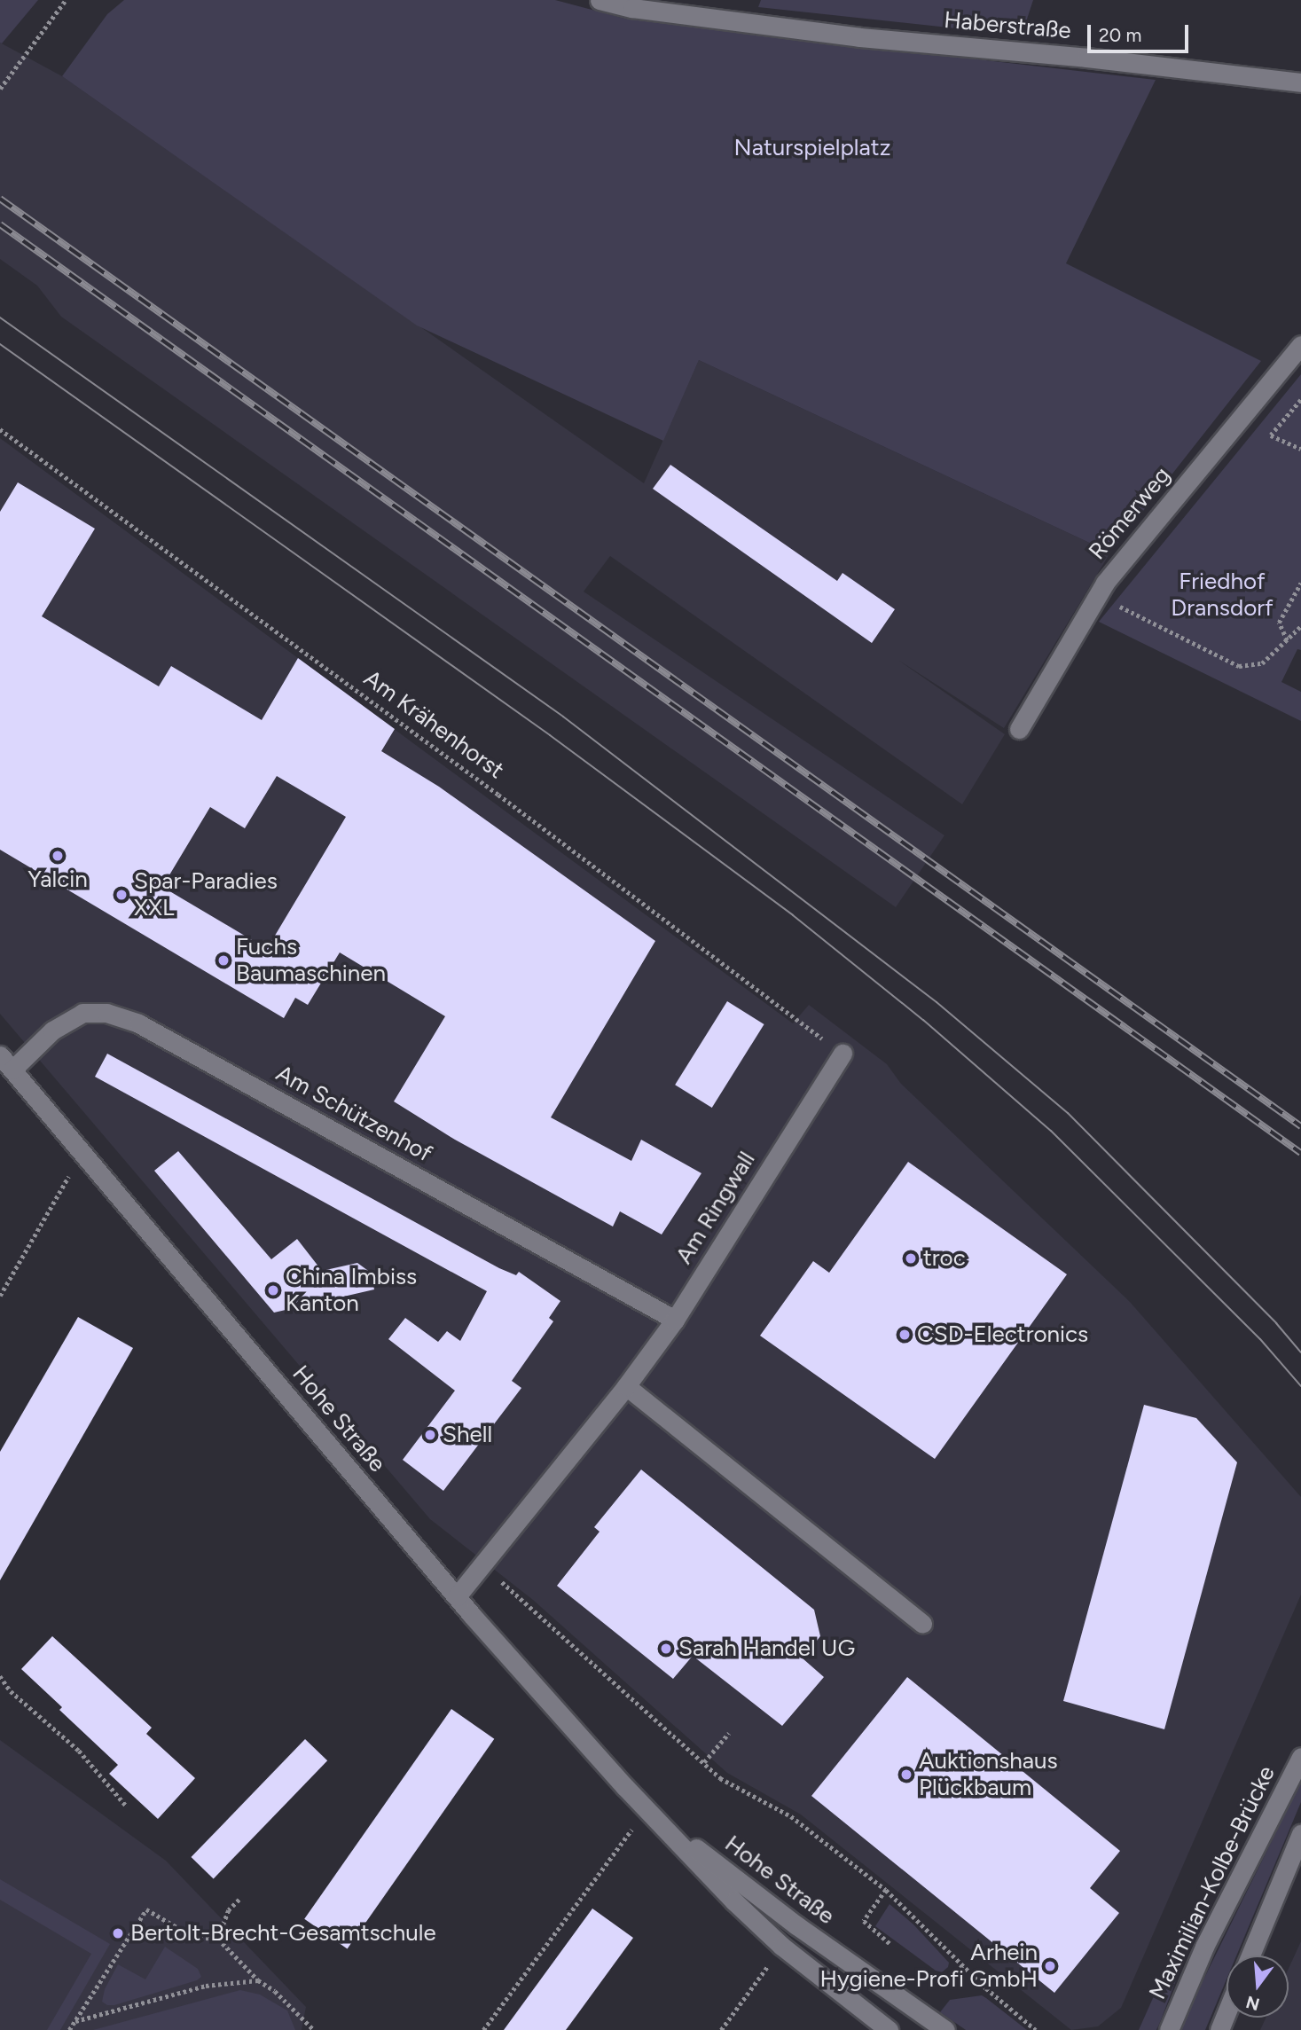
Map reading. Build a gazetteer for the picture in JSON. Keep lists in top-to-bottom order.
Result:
{
  "streets": {
    "street": [
      "Haberstraße",
      "Römerweg",
      "Am Schützenhof",
      "Am Ringwall",
      "Hohe Straße",
      "Maximilian-Kolbe-Brücke"
    ],
    "path": ["Am Krähenhorst"]
  },
  "crossings": [
    ["Am Krähenhorst", "Am Ringwall"],
    ["Am Schützenhof", "Am Ringwall"],
    ["Am Schützenhof", "Hohe Straße"],
    ["Am Ringwall", "Hohe Straße"]
  ],
  "parks": ["Naturspielplatz", "Friedhof Dransdorf"],
  "places": [
    "Yalcin",
    "Spar-Paradies XXL",
    "Fuchs Baumaschinen",
    "troc",
    "China Imbiss Kanton",
    "CSD-Electronics",
    "Shell",
    "Sarah Handel UG",
    "Auktionshaus Plückbaum",
    "Bertolt-Brecht-Gesamtschule",
    "Arhein Hygiene-Profi GmbH"
  ],
  "scale_bar": "20 m",
  "north": "bottom"
}
